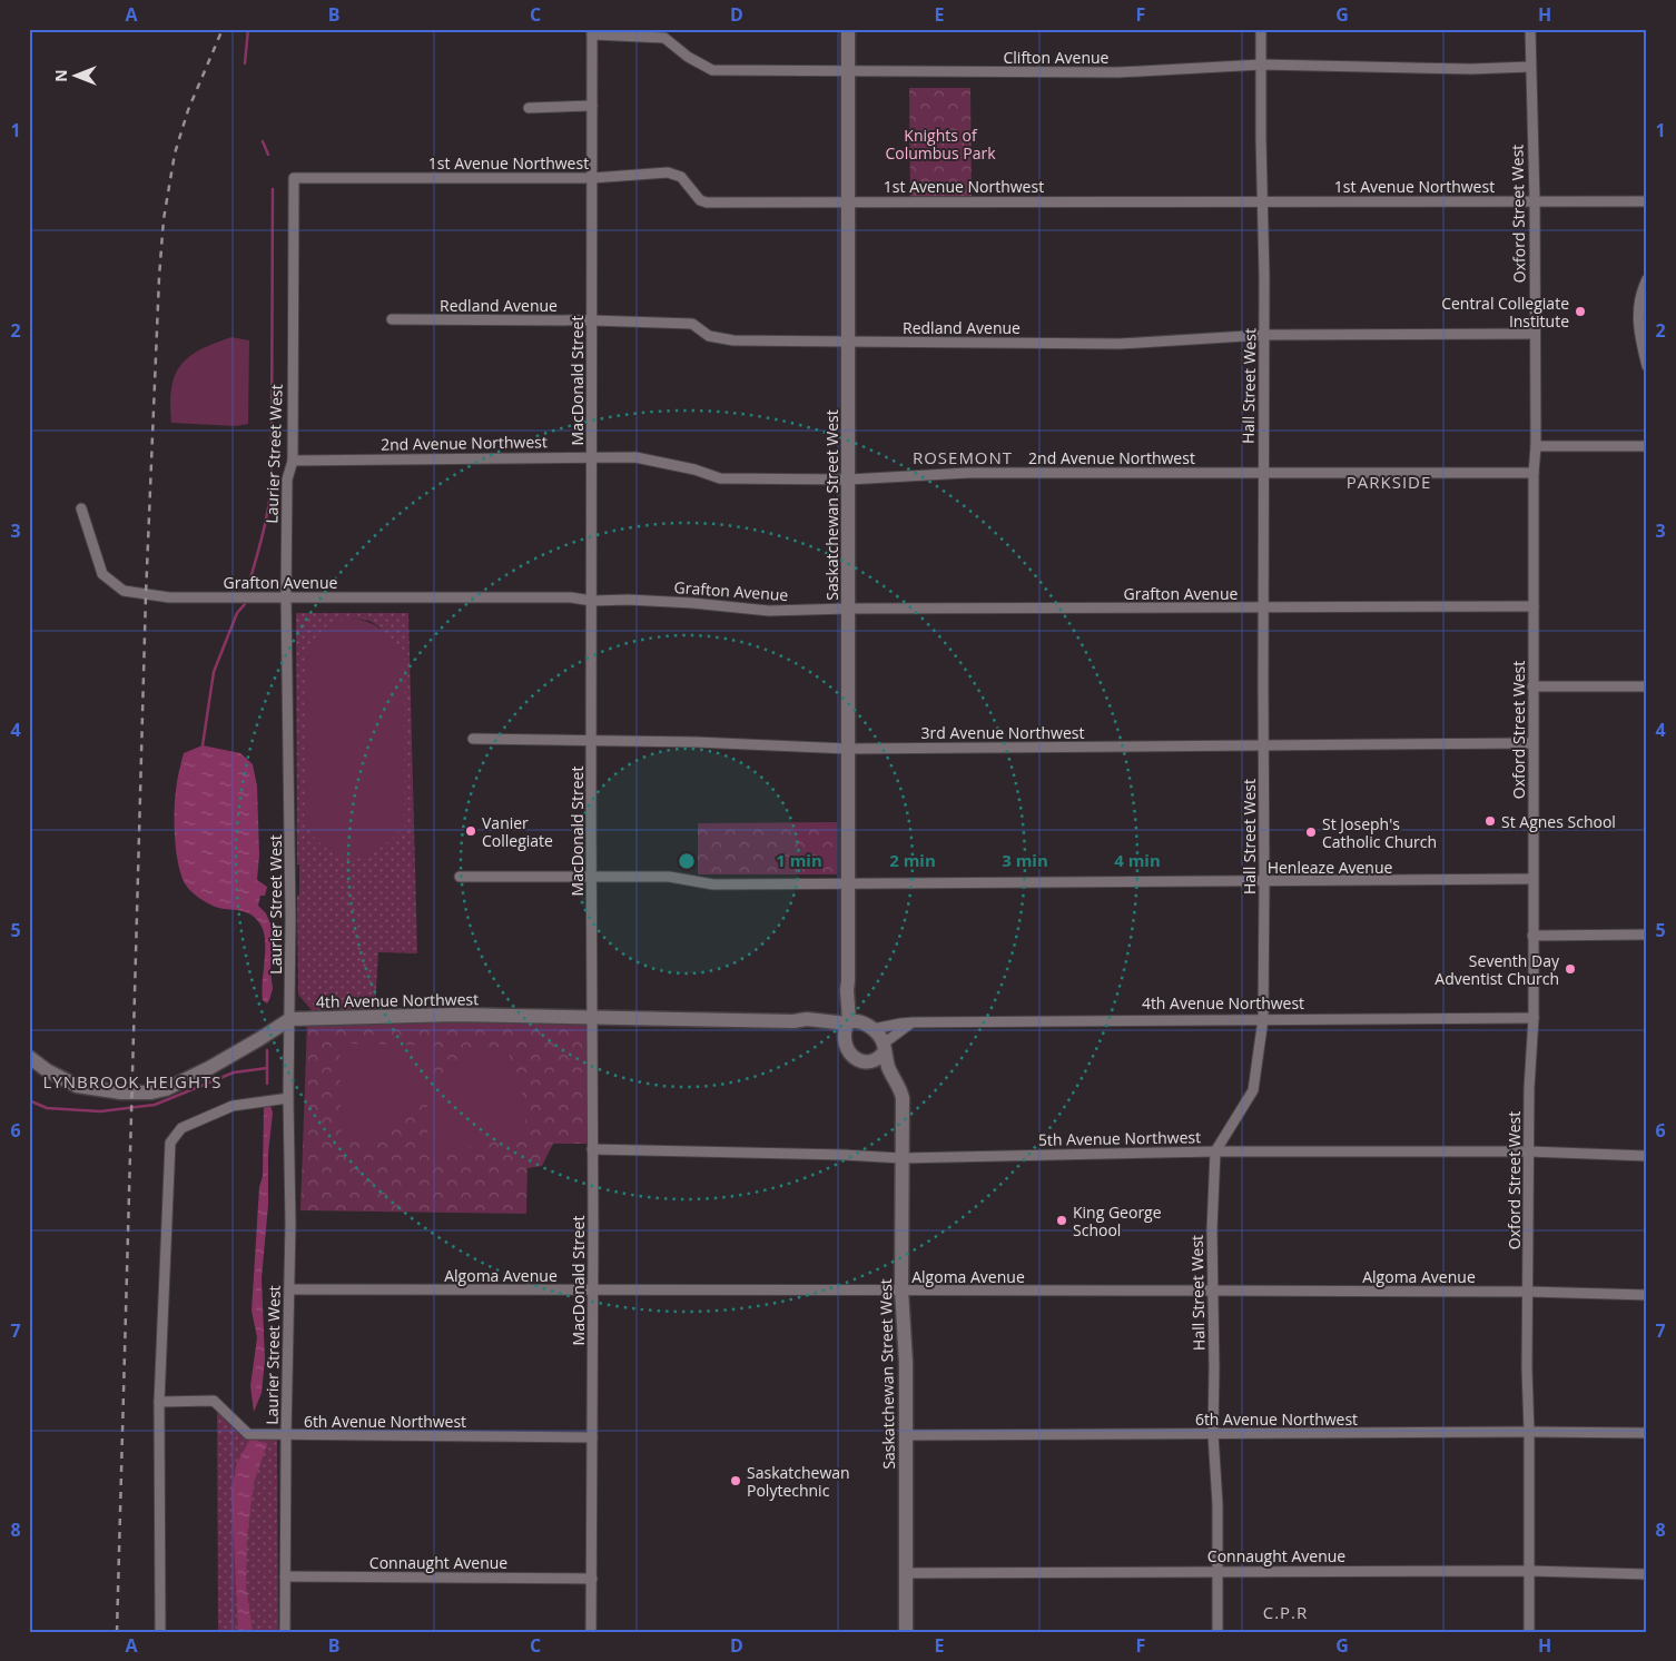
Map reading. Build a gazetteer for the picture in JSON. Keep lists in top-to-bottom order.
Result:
{
  "streets": {
    "street": [
      "Clifton Avenue",
      "1st Avenue Northwest",
      "Oxford Street West",
      "Redland Avenue",
      "MacDonald Street",
      "Hall Street West",
      "2nd Avenue Northwest",
      "Laurier Street West",
      "Saskatchewan Street West",
      "Grafton Avenue",
      "3rd Avenue Northwest",
      "Henleaze Avenue",
      "4th Avenue Northwest",
      "5th Avenue Northwest",
      "Algoma Avenue",
      "6th Avenue Northwest",
      "Connaught Avenue"
    ]
  },
  "crossings": [
    ["Clifton Avenue", "Oxford Street West"],
    ["Clifton Avenue", "MacDonald Street"],
    ["Clifton Avenue", "Hall Street West"],
    ["Clifton Avenue", "Saskatchewan Street West"],
    ["1st Avenue Northwest", "Oxford Street West"],
    ["1st Avenue Northwest", "MacDonald Street"],
    ["1st Avenue Northwest", "Hall Street West"],
    ["1st Avenue Northwest", "Laurier Street West"],
    ["1st Avenue Northwest", "Saskatchewan Street West"],
    ["Oxford Street West", "Redland Avenue"],
    ["Oxford Street West", "2nd Avenue Northwest"],
    ["Oxford Street West", "Grafton Avenue"],
    ["Oxford Street West", "3rd Avenue Northwest"],
    ["Oxford Street West", "Henleaze Avenue"],
    ["Oxford Street West", "4th Avenue Northwest"],
    ["Oxford Street West", "5th Avenue Northwest"],
    ["Oxford Street West", "Algoma Avenue"],
    ["Oxford Street West", "6th Avenue Northwest"],
    ["Oxford Street West", "Connaught Avenue"],
    ["Redland Avenue", "MacDonald Street"],
    ["Redland Avenue", "Hall Street West"],
    ["Redland Avenue", "Saskatchewan Street West"],
    ["MacDonald Street", "2nd Avenue Northwest"],
    ["MacDonald Street", "Grafton Avenue"],
    ["MacDonald Street", "3rd Avenue Northwest"],
    ["MacDonald Street", "Henleaze Avenue"],
    ["MacDonald Street", "4th Avenue Northwest"],
    ["MacDonald Street", "5th Avenue Northwest"],
    ["MacDonald Street", "Algoma Avenue"],
    ["MacDonald Street", "6th Avenue Northwest"],
    ["MacDonald Street", "Connaught Avenue"],
    ["Hall Street West", "2nd Avenue Northwest"],
    ["Hall Street West", "Grafton Avenue"],
    ["Hall Street West", "3rd Avenue Northwest"],
    ["Hall Street West", "Henleaze Avenue"],
    ["Hall Street West", "4th Avenue Northwest"],
    ["Hall Street West", "5th Avenue Northwest"],
    ["Hall Street West", "Algoma Avenue"],
    ["Hall Street West", "6th Avenue Northwest"],
    ["Hall Street West", "Connaught Avenue"],
    ["2nd Avenue Northwest", "Laurier Street West"],
    ["2nd Avenue Northwest", "Saskatchewan Street West"],
    ["Laurier Street West", "Grafton Avenue"],
    ["Laurier Street West", "4th Avenue Northwest"],
    ["Laurier Street West", "Algoma Avenue"],
    ["Laurier Street West", "6th Avenue Northwest"],
    ["Laurier Street West", "Connaught Avenue"],
    ["Saskatchewan Street West", "Grafton Avenue"],
    ["Saskatchewan Street West", "3rd Avenue Northwest"],
    ["Saskatchewan Street West", "Henleaze Avenue"],
    ["Saskatchewan Street West", "4th Avenue Northwest"],
    ["Saskatchewan Street West", "5th Avenue Northwest"],
    ["Saskatchewan Street West", "Algoma Avenue"],
    ["Saskatchewan Street West", "6th Avenue Northwest"],
    ["Saskatchewan Street West", "Connaught Avenue"]
  ],
  "districts": [
    "ROSEMONT",
    "PARKSIDE",
    "LYNBROOK HEIGHTS",
    "C.P.R"
  ],
  "parks": ["Knights of Columbus Park"],
  "places": [
    "Central Collegiate Institute",
    "St Agnes School",
    "Vanier Collegiate",
    "St Joseph's Catholic Church",
    "Seventh Day Adventist Church",
    "King George School",
    "Saskatchewan Polytechnic"
  ],
  "north": "left",
  "grid": {
    "columns": [
      "A",
      "B",
      "C",
      "D",
      "E",
      "F",
      "G",
      "H"
    ],
    "rows": [
      "1",
      "2",
      "3",
      "4",
      "5",
      "6",
      "7",
      "8"
    ]
  },
  "rings": [
    "1 min",
    "2 min",
    "3 min",
    "4 min"
  ]
}
